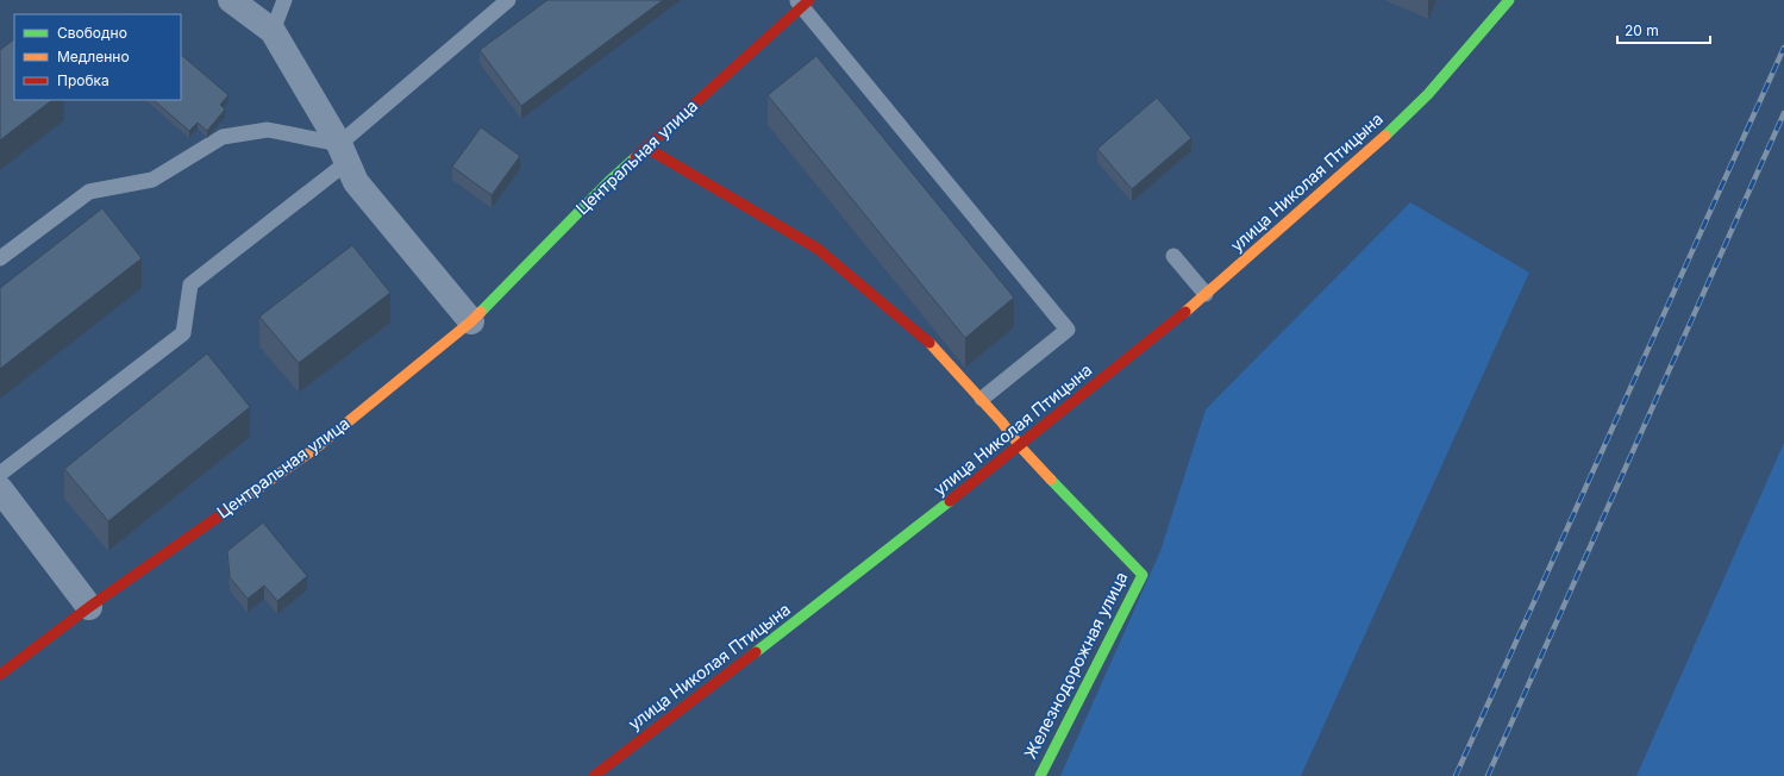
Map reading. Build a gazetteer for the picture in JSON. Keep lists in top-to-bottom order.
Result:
{
  "streets": {
    "street": ["Центральная улица", "улица Николая Птицына", "Железнодорожная улица"]
  },
  "crossings": [
    ["улица Николая Птицына", "Железнодорожная улица"]
  ],
  "legend": ["Свободно", "Медленно", "Пробка"],
  "scale_bar": "20 m"
}
